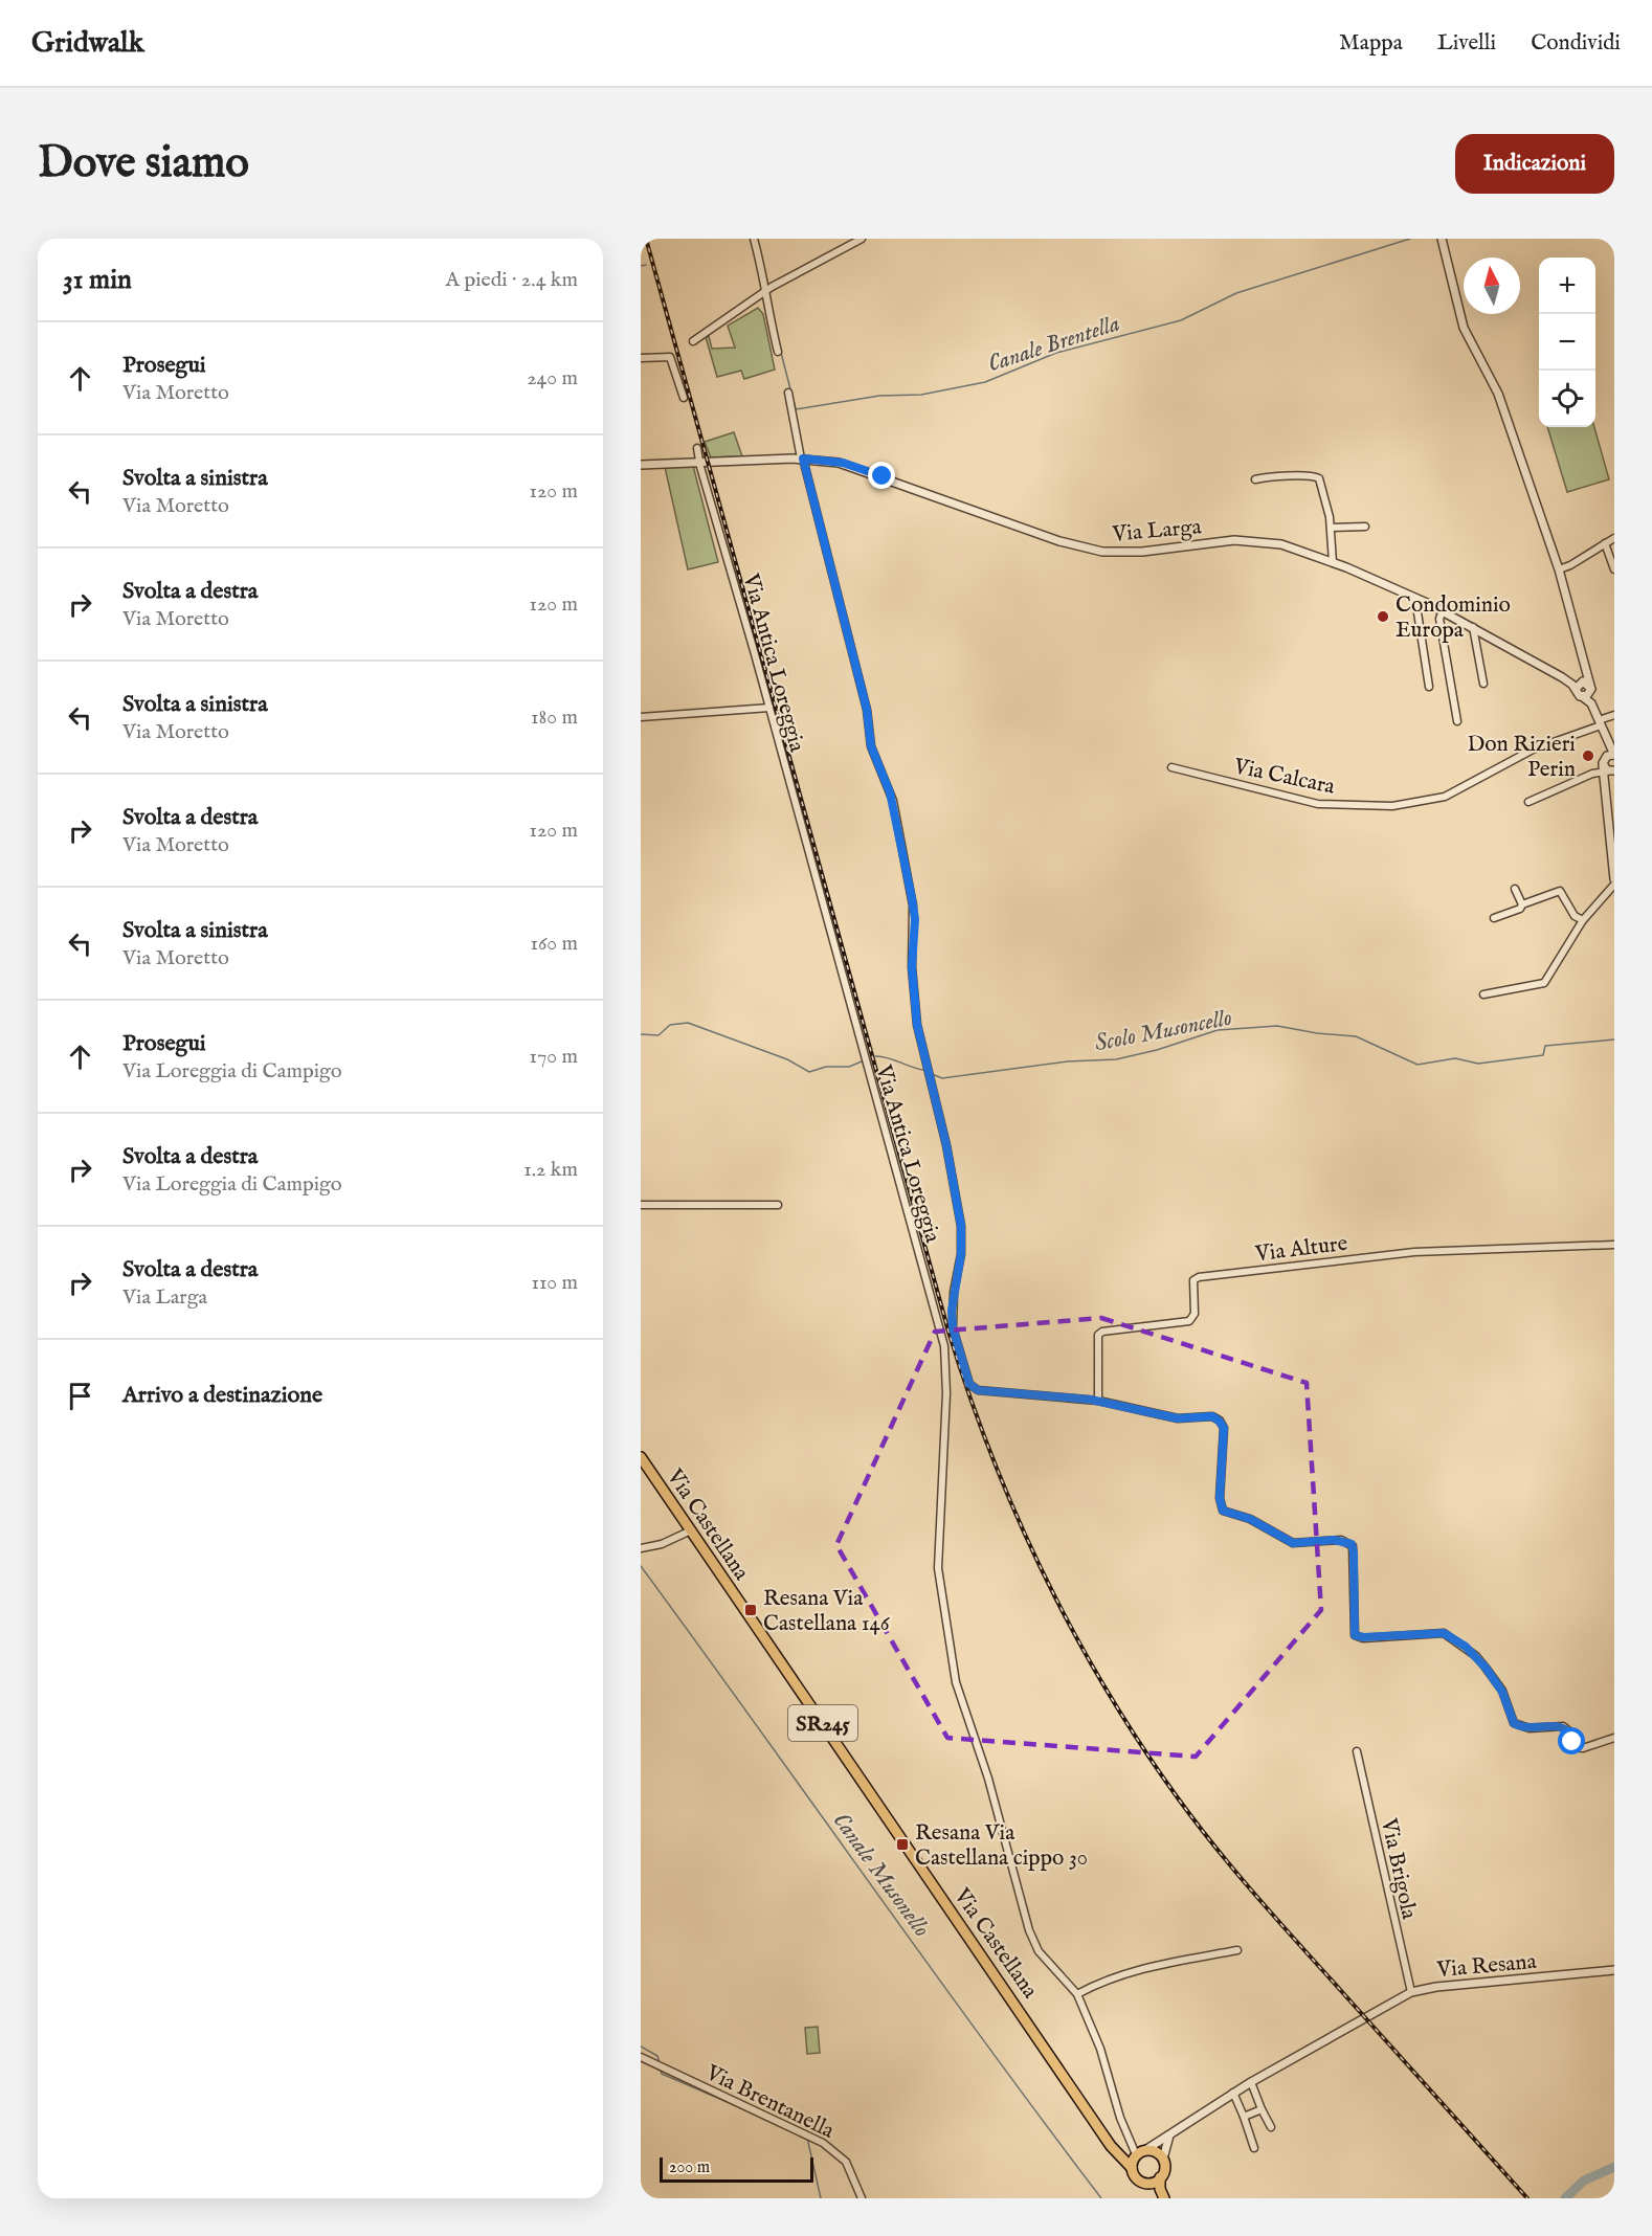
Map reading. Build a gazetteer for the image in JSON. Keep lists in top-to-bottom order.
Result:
{
  "streets": {
    "main road": ["Via Castellana", "SR245"],
    "street": [
      "Via Larga",
      "Via Antica Loreggia",
      "Via Calcara",
      "Via Alture",
      "Via Brigola",
      "Via Resana",
      "Via Brentanella"
    ]
  },
  "crossings": [
    ["Via Larga", "Via Antica Loreggia"],
    ["Via Antica Loreggia", "Via Castellana"],
    ["Via Antica Loreggia", "SR245"],
    ["Via Castellana", "SR245"],
    ["Via Brigola", "Via Resana"]
  ],
  "water": ["Canale Brentella", "Scolo Musoncello", "Canale Musonello"],
  "places": {
    "other": ["Condominio Europa", "Don Rizieri Perin"],
    "transit": ["Resana Via Castellana 146", "Resana Via Castellana cippo 30"]
  },
  "scale_bar": "200 m",
  "north": "top",
  "page": {
    "header": "Gridwalk",
    "nav": ["Mappa", "Livelli", "Condividi"],
    "buttons": "Indicazioni",
    "title": "Dove siamo",
    "heading": ["31 min", "A piedi · 2.4 km"],
    "map_buttons": ["+", "−"],
    "list": [
      ["Prosegui", "Via Moretto", "240 m"],
      ["Svolta a sinistra", "Via Moretto", "120 m"],
      ["Svolta a destra", "Via Moretto", "120 m"],
      ["Svolta a sinistra", "Via Moretto", "180 m"],
      ["Svolta a destra", "Via Moretto", "120 m"],
      ["Svolta a sinistra", "Via Moretto", "160 m"],
      ["Prosegui", "Via Loreggia di Campigo", "170 m"],
      ["Svolta a destra", "Via Loreggia di Campigo", "1.2 km"],
      ["Svolta a destra", "Via Larga", "110 m"],
      "Arrivo a destinazione"
    ],
    "scale": "200 m"
  }
}
